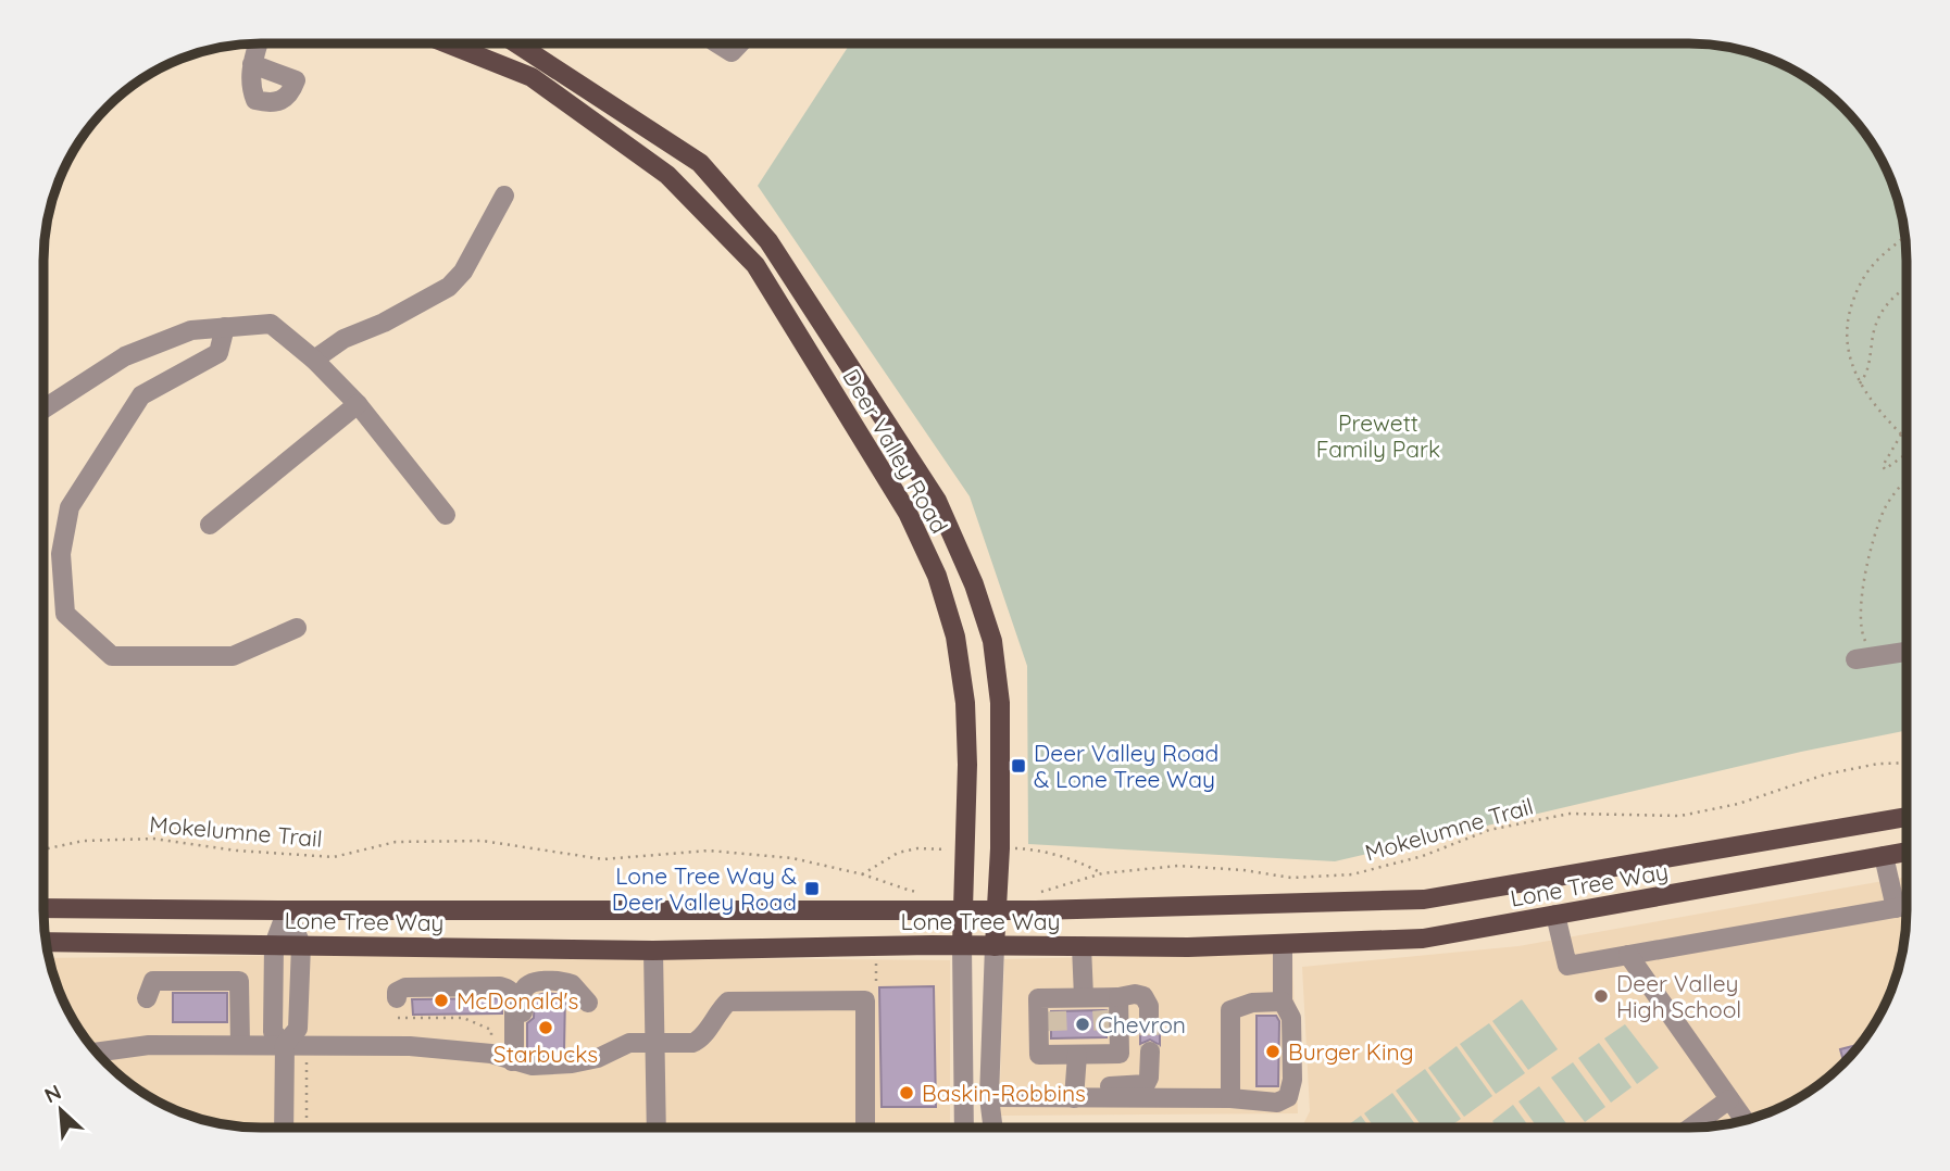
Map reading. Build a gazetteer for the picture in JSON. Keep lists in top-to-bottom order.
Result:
{
  "streets": {
    "main road": ["Deer Valley Road", "Lone Tree Way"],
    "path": ["Mokelumne Trail"]
  },
  "crossings": [
    ["Deer Valley Road", "Lone Tree Way"]
  ],
  "parks": ["Prewett Family Park"],
  "places": {
    "transit": ["Deer Valley Road & Lone Tree Way", "Lone Tree Way & Deer Valley Road"],
    "other": [
      "Deer Valley High School",
      "McDonald's",
      "Chevron",
      "Starbucks",
      "Burger King",
      "Baskin-Robbins"
    ]
  },
  "north": "top left"
}
